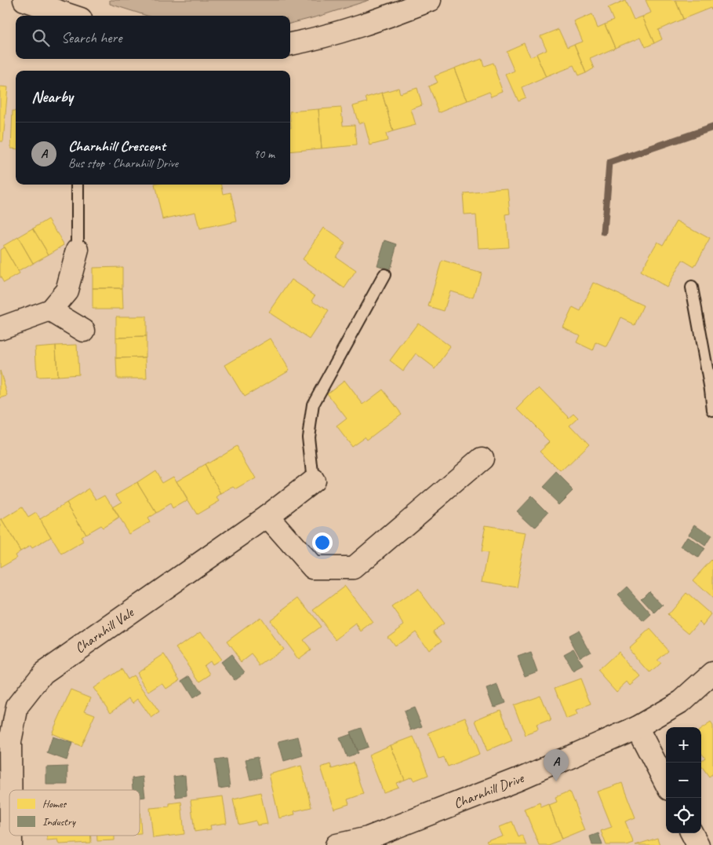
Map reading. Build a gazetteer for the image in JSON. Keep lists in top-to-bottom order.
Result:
{
  "streets": {
    "street": ["Charnhill Vale", "Charnhill Drive"]
  },
  "legend": ["Homes", "Industry"],
  "page": {
    "search": "Search here",
    "heading": "Nearby",
    "list": [
      {
        "mark": "A",
        "name": "Charnhill Crescent",
        "note": "Bus stop · Charnhill Drive",
        "value": "90 m"
      }
    ],
    "map_buttons": ["+", "−"],
    "pins": "A"
  }
}
